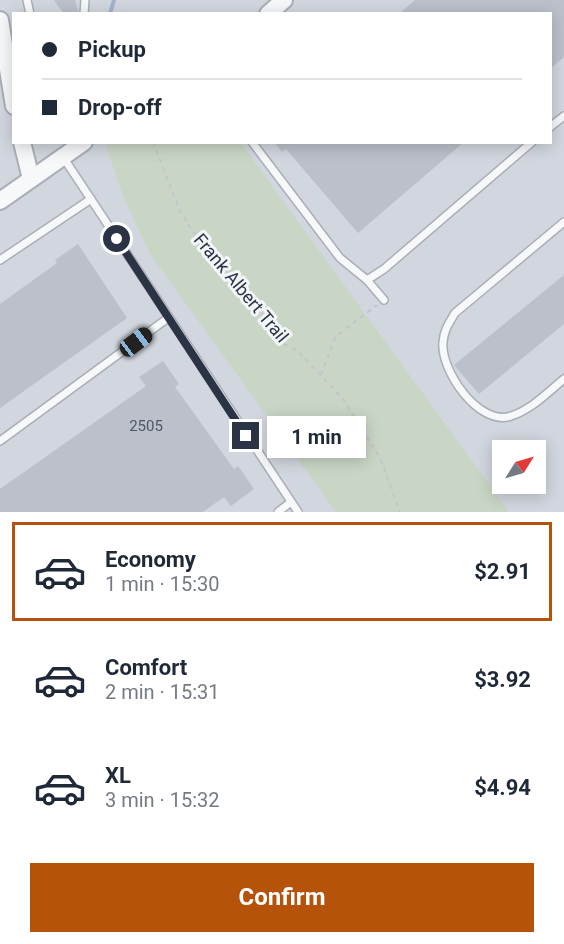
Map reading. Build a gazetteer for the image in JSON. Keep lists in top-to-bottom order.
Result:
{
  "streets": {
    "path": ["Frank Albert Trail"]
  },
  "house_numbers": ["2505"],
  "north": "top right",
  "page": {
    "banner": ["Pickup", "Drop-off"],
    "bubble": "1 min",
    "list": [
      {
        "name": "Economy",
        "note": "1 min · 15:30",
        "value": "$2.91"
      },
      {
        "name": "Comfort",
        "note": "2 min · 15:31",
        "value": "$3.92"
      },
      {
        "name": "XL",
        "note": "3 min · 15:32",
        "value": "$4.94"
      }
    ],
    "buttons": "Confirm"
  }
}
